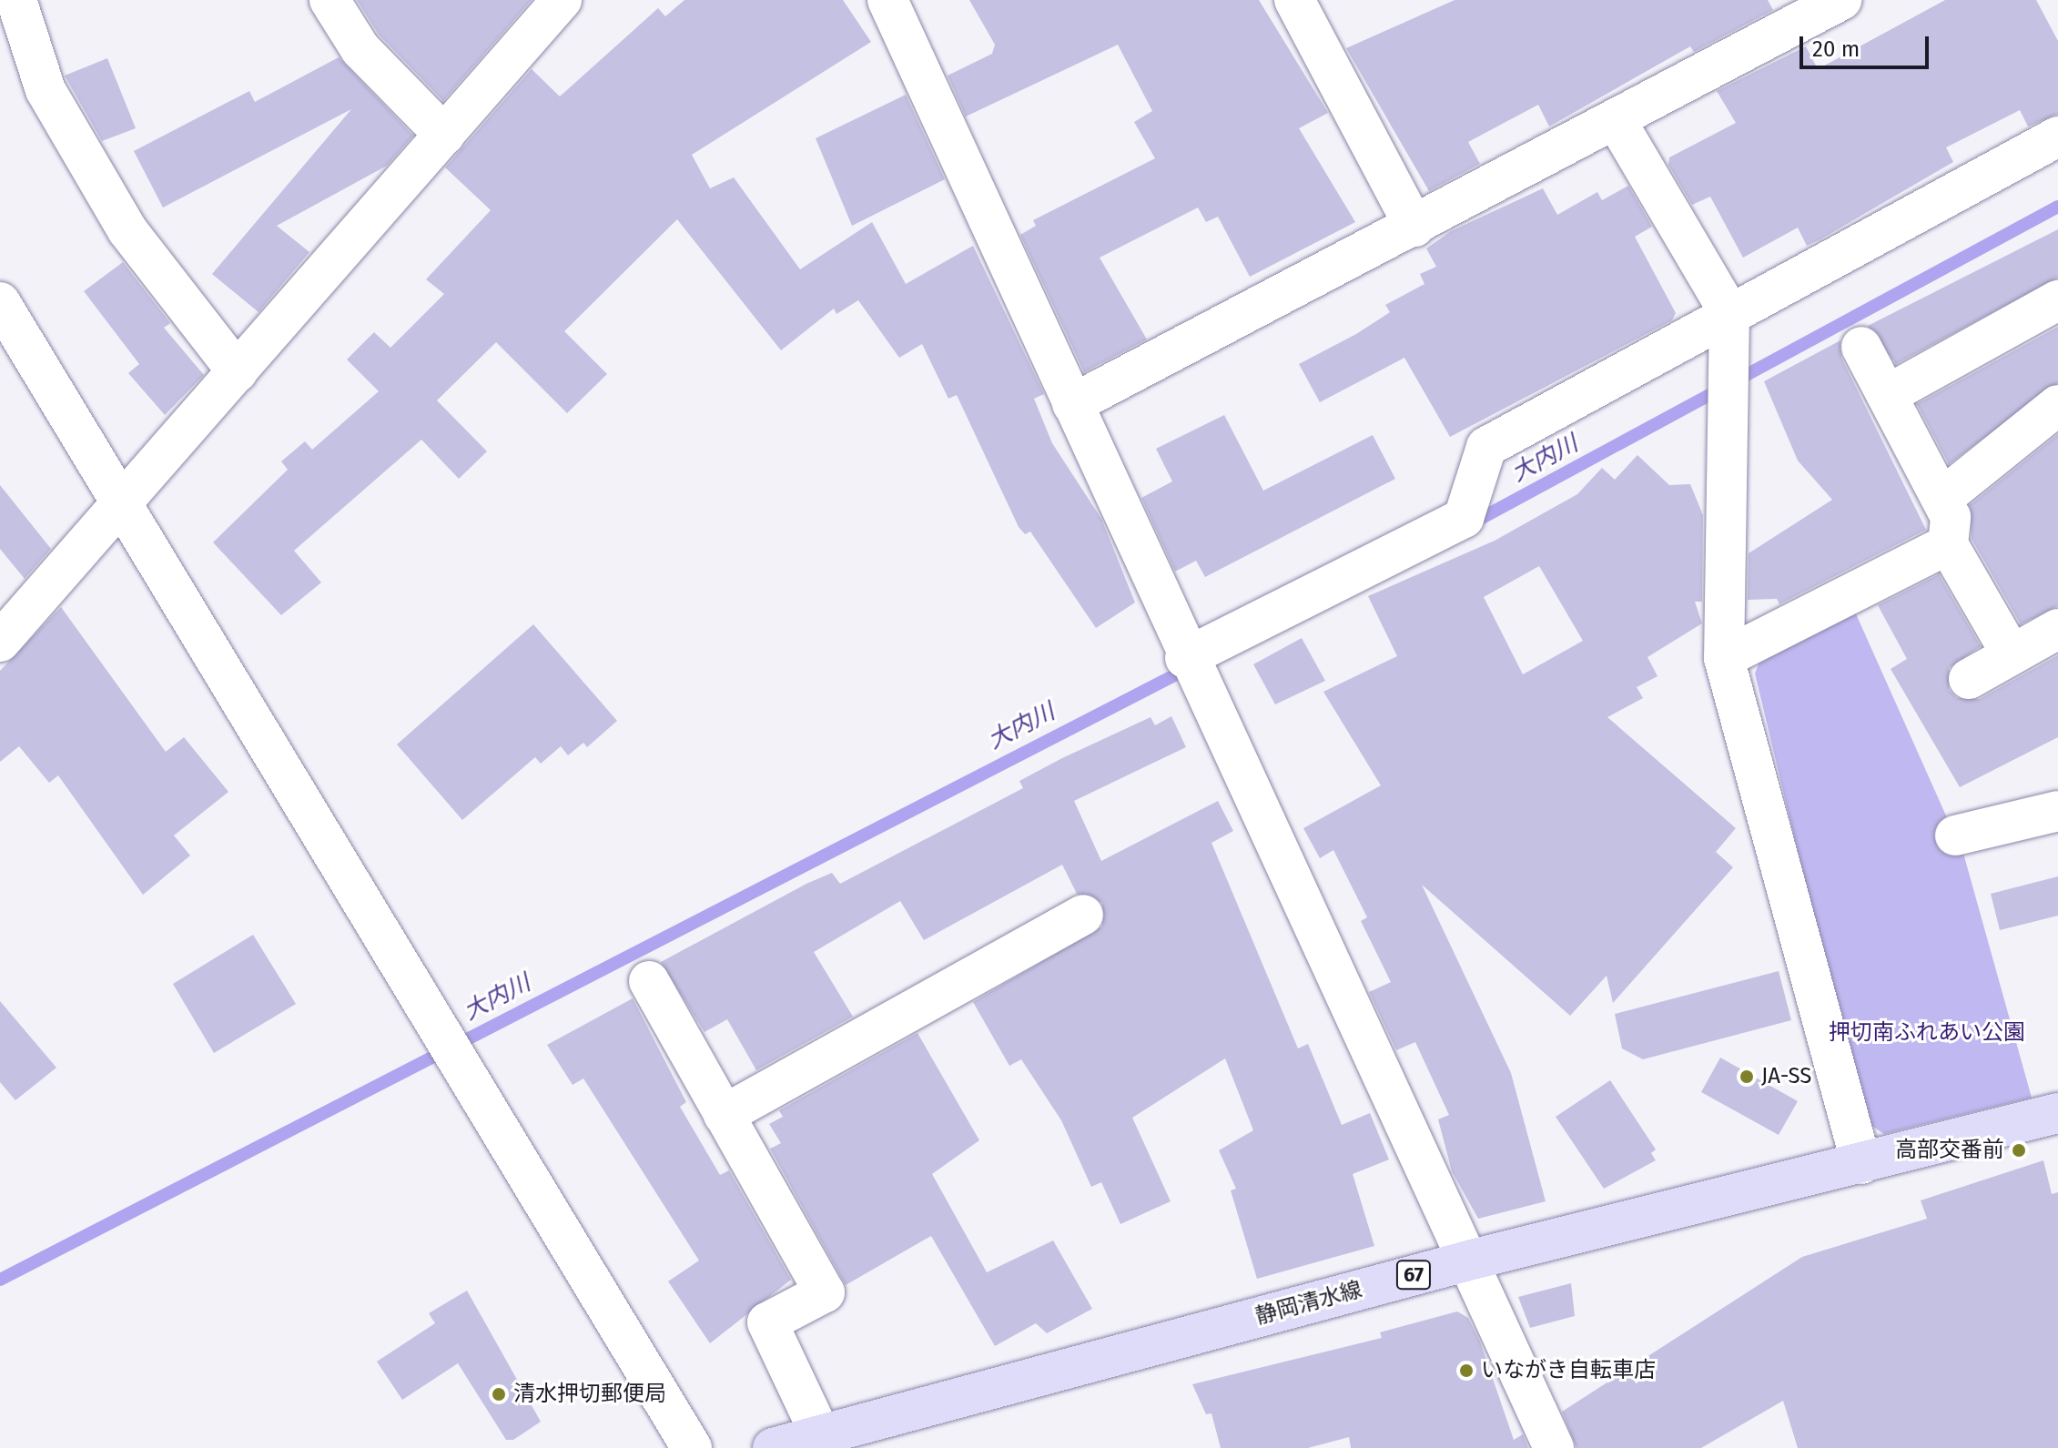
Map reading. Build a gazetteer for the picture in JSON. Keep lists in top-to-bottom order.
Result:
{
  "streets": {
    "main road": ["67", "静岡清水線"]
  },
  "water": ["大内川"],
  "parks": ["押切南ふれあい公園"],
  "places": [
    "JA-SS",
    "高部交番前",
    "いながき自転車店",
    "清水押切郵便局"
  ],
  "scale_bar": "20 m"
}
